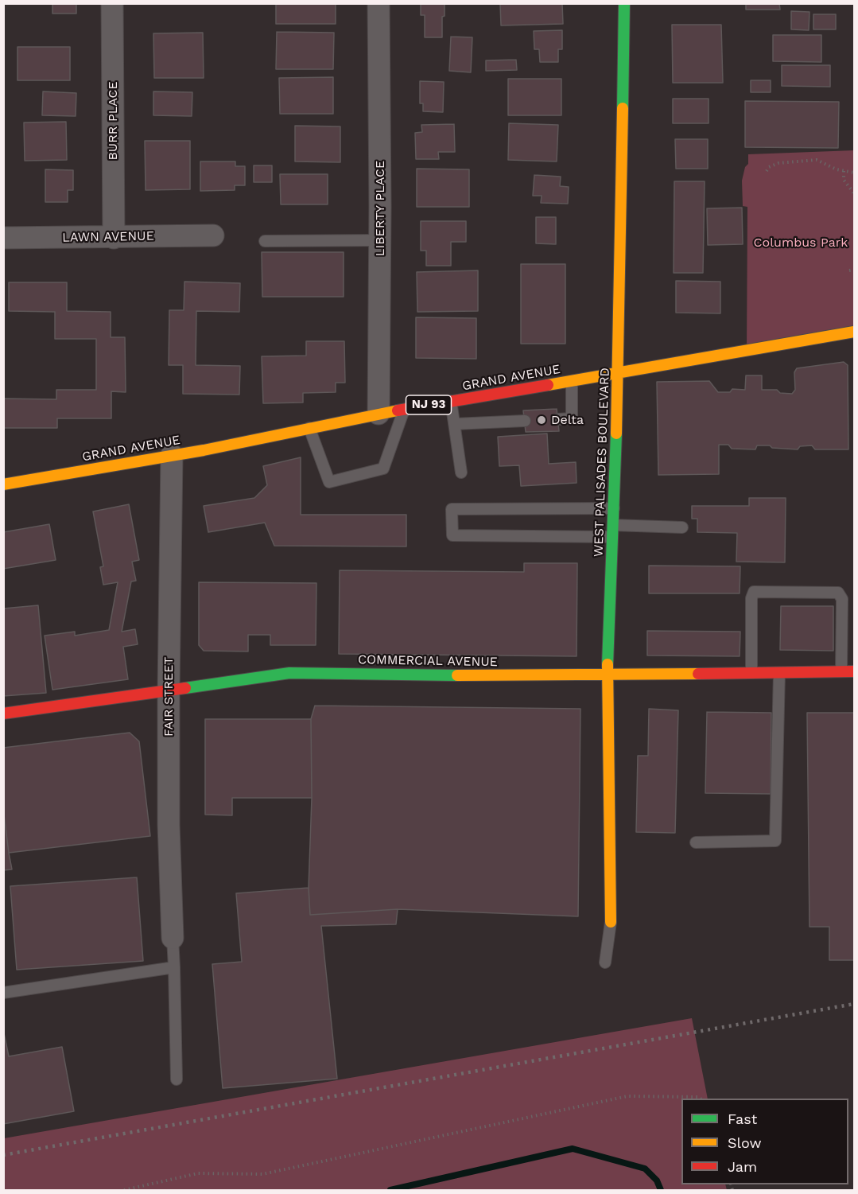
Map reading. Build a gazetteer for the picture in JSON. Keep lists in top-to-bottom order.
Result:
{
  "streets": {
    "street": [
      "BURR PLACE",
      "LIBERTY PLACE",
      "LAWN AVENUE",
      "GRAND AVENUE",
      "NJ 93",
      "WEST PALISADES BOULEVARD",
      "COMMERCIAL AVENUE",
      "FAIR STREET"
    ]
  },
  "crossings": [
    ["BURR PLACE", "LAWN AVENUE"],
    ["LIBERTY PLACE", "GRAND AVENUE"],
    ["GRAND AVENUE", "WEST PALISADES BOULEVARD"],
    ["GRAND AVENUE", "FAIR STREET"],
    ["WEST PALISADES BOULEVARD", "COMMERCIAL AVENUE"],
    ["COMMERCIAL AVENUE", "FAIR STREET"]
  ],
  "parks": ["Columbus Park"],
  "places": ["Delta"],
  "legend": ["Fast", "Slow", "Jam"]
}
